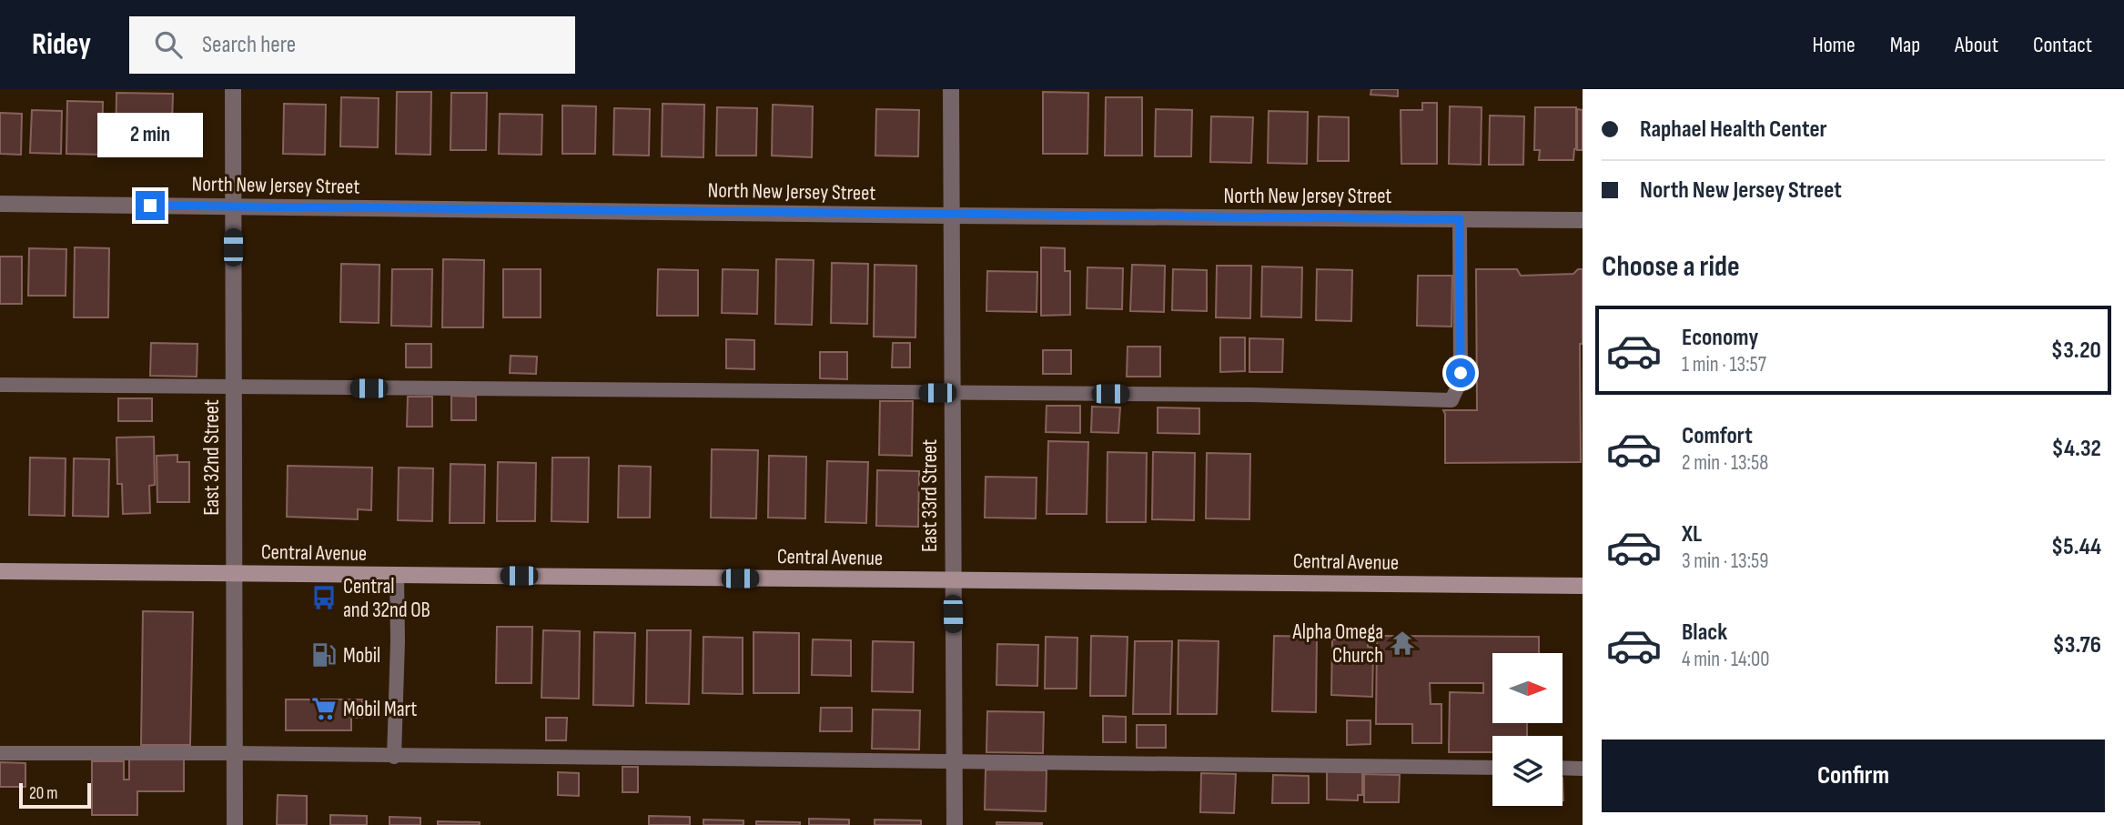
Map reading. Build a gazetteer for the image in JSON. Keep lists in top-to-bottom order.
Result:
{
  "streets": {
    "main road": ["Central Avenue"],
    "street": ["North New Jersey Street", "East 32nd Street", "East 33rd Street"]
  },
  "crossings": [
    ["North New Jersey Street", "East 32nd Street"],
    ["North New Jersey Street", "East 33rd Street"],
    ["East 32nd Street", "Central Avenue"],
    ["East 33rd Street", "Central Avenue"]
  ],
  "places": {
    "bus stop": ["Central and 32nd OB"],
    "temple": ["Alpha Omega Church"],
    "fuel station": ["Mobil"],
    "supermarket": ["Mobil Mart"]
  },
  "scale_bar": "20 m",
  "north": "right",
  "page": {
    "header": "Ridey",
    "search": "Search here",
    "nav": [
      "Home",
      "Map",
      "About",
      "Contact"
    ],
    "banner": ["Raphael Health Center", "North New Jersey Street"],
    "bubble": "2 min",
    "heading": "Choose a ride",
    "list": [
      {
        "name": "Economy",
        "note": "1 min · 13:57",
        "value": "$3.20"
      },
      {
        "name": "Comfort",
        "note": "2 min · 13:58",
        "value": "$4.32"
      },
      {
        "name": "XL",
        "note": "3 min · 13:59",
        "value": "$5.44"
      },
      {
        "name": "Black",
        "note": "4 min · 14:00",
        "value": "$3.76"
      }
    ],
    "buttons": "Confirm",
    "scale": "20 m"
  }
}
